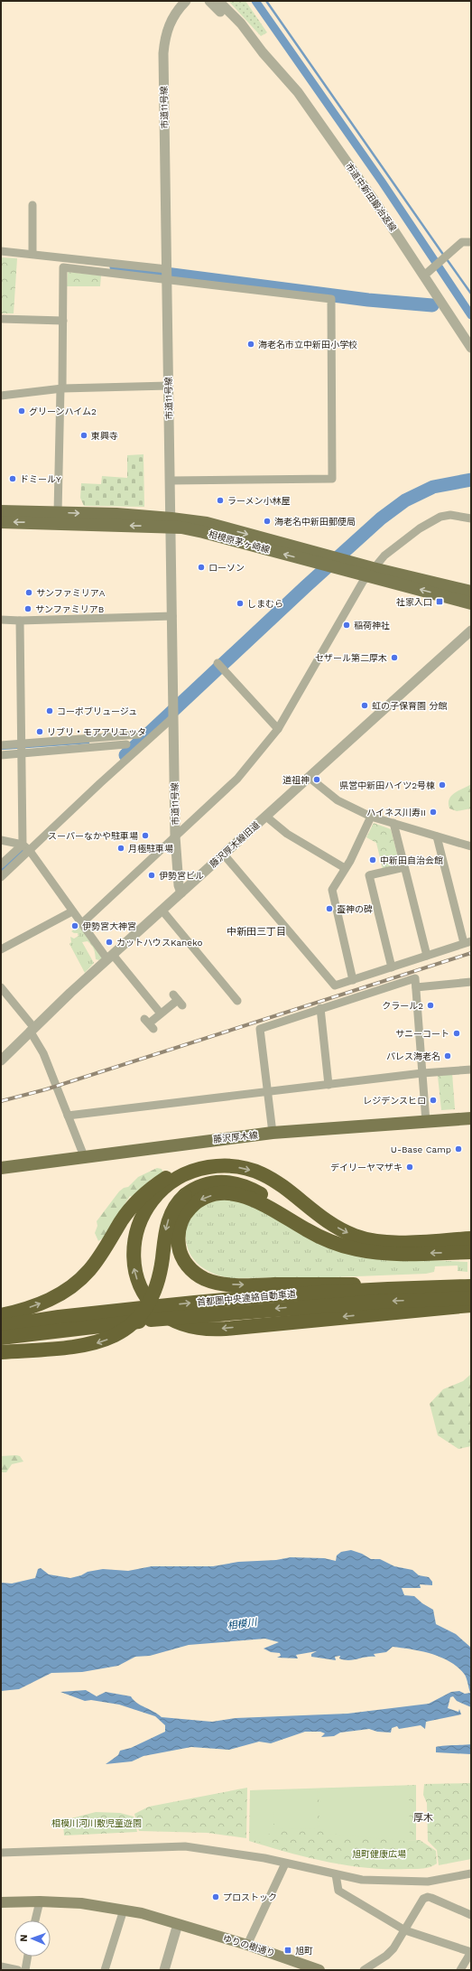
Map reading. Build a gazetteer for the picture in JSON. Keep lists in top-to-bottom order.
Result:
{
  "streets": {
    "highway": ["首都圏中央連絡自動車道"],
    "main road": ["相模原茅ヶ崎線", "藤沢厚木線", "ゆりの樹通り"],
    "street": ["市道11号線", "市道中新田鍛冶返線", "藤沢厚木線旧道"]
  },
  "crossings": [
    ["市道11号線", "相模原茅ヶ崎線"],
    ["市道11号線", "藤沢厚木線旧道"]
  ],
  "districts": ["中新田三丁目", "厚木"],
  "water": ["相模川"],
  "parks": ["相模川河川敷児童遊園", "旭町健康広場"],
  "places": {
    "other": [
      "海老名市立中新田小学校",
      "グリーンハイム2",
      "東興寺",
      "ドミールY",
      "ラーメン小林屋",
      "海老名中新田郵便局",
      "ローソン",
      "サンファミリアA",
      "しまむら",
      "サンファミリアB",
      "稲荷神社",
      "セザール第二厚木",
      "虹の子保育園 分館",
      "コーポブリュージュ",
      "リブリ・モアアリエッタ",
      "道祖神",
      "県営中新田ハイツ2号棟",
      "ハイネス川寿II",
      "スーパーなかや駐車場",
      "月極駐車場",
      "中新田自治会館",
      "伊勢宮ビル",
      "蚕神の碑",
      "伊勢宮大神宮",
      "カットハウスKaneko",
      "クラール2",
      "サニーコート",
      "パレス海老名",
      "レジデンスヒロ",
      "U-Base Camp",
      "デイリーヤマザキ",
      "プロストック"
    ],
    "transit": ["社家入口", "旭町"]
  },
  "north": "left"
}
